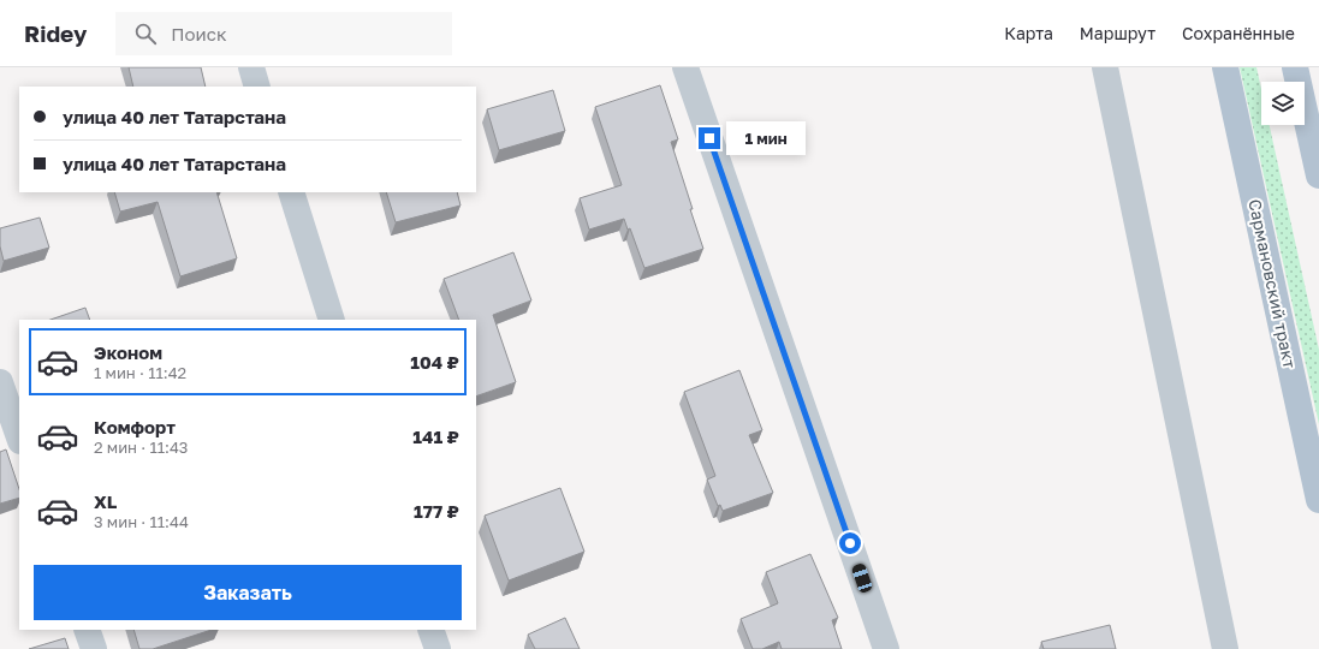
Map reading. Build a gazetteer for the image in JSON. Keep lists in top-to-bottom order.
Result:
{
  "streets": {
    "main road": ["Сармановский тракт"]
  },
  "page": {
    "header": "Ridey",
    "search": "Поиск",
    "nav": ["Карта", "Маршрут", "Сохранённые"],
    "banner": ["улица 40 лет Татарстана", "улица 40 лет Татарстана"],
    "bubble": "1 мин",
    "list": [
      {
        "name": "Эконом",
        "note": "1 мин · 11:42",
        "value": "104 ₽"
      },
      {
        "name": "Комфорт",
        "note": "2 мин · 11:43",
        "value": "141 ₽"
      },
      {
        "name": "XL",
        "note": "3 мин · 11:44",
        "value": "177 ₽"
      }
    ],
    "buttons": "Заказать"
  }
}
